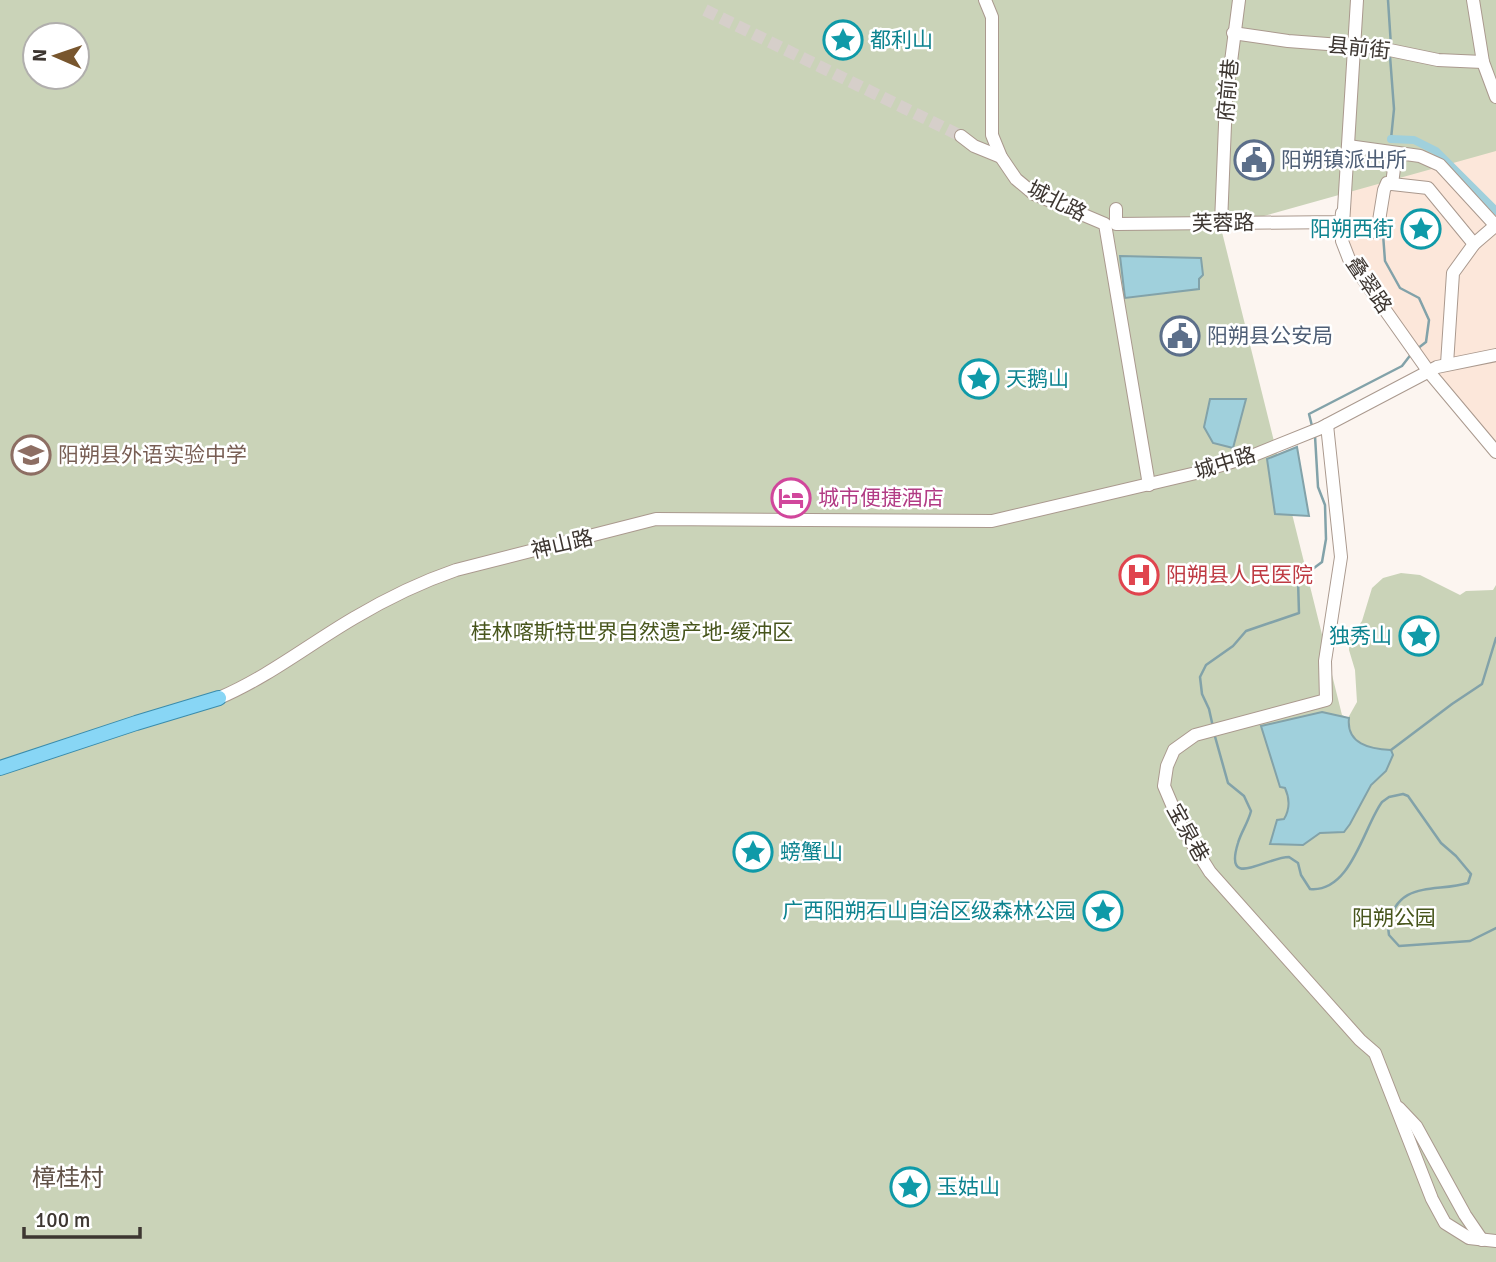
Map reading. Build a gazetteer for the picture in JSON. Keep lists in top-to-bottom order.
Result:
{
  "streets": {
    "street": [
      "县前街",
      "府前巷",
      "城北路",
      "芙蓉路",
      "叠翠路",
      "城中路",
      "神山路",
      "宝泉巷"
    ]
  },
  "crossings": [
    ["县前街", "府前巷"],
    ["县前街", "叠翠路"],
    ["府前巷", "芙蓉路"],
    ["城北路", "芙蓉路"],
    ["城北路", "城中路"],
    ["芙蓉路", "叠翠路"],
    ["叠翠路", "城中路"],
    ["城中路", "神山路"],
    ["城中路", "宝泉巷"]
  ],
  "districts": ["樟桂村"],
  "parks": ["桂林喀斯特世界自然遗产地-缓冲区", "阳朔公园"],
  "places": {
    "place": [
      "都利山",
      "阳朔西街",
      "天鹅山",
      "独秀山",
      "螃蟹山",
      "广西阳朔石山自治区级森林公园",
      "玉姑山"
    ],
    "public building": ["阳朔镇派出所", "阳朔县公安局"],
    "school or university": ["阳朔县外语实验中学"],
    "hotel": ["城市便捷酒店"],
    "hospital": ["阳朔县人民医院"]
  },
  "scale_bar": "100 m",
  "north": "left"
}
